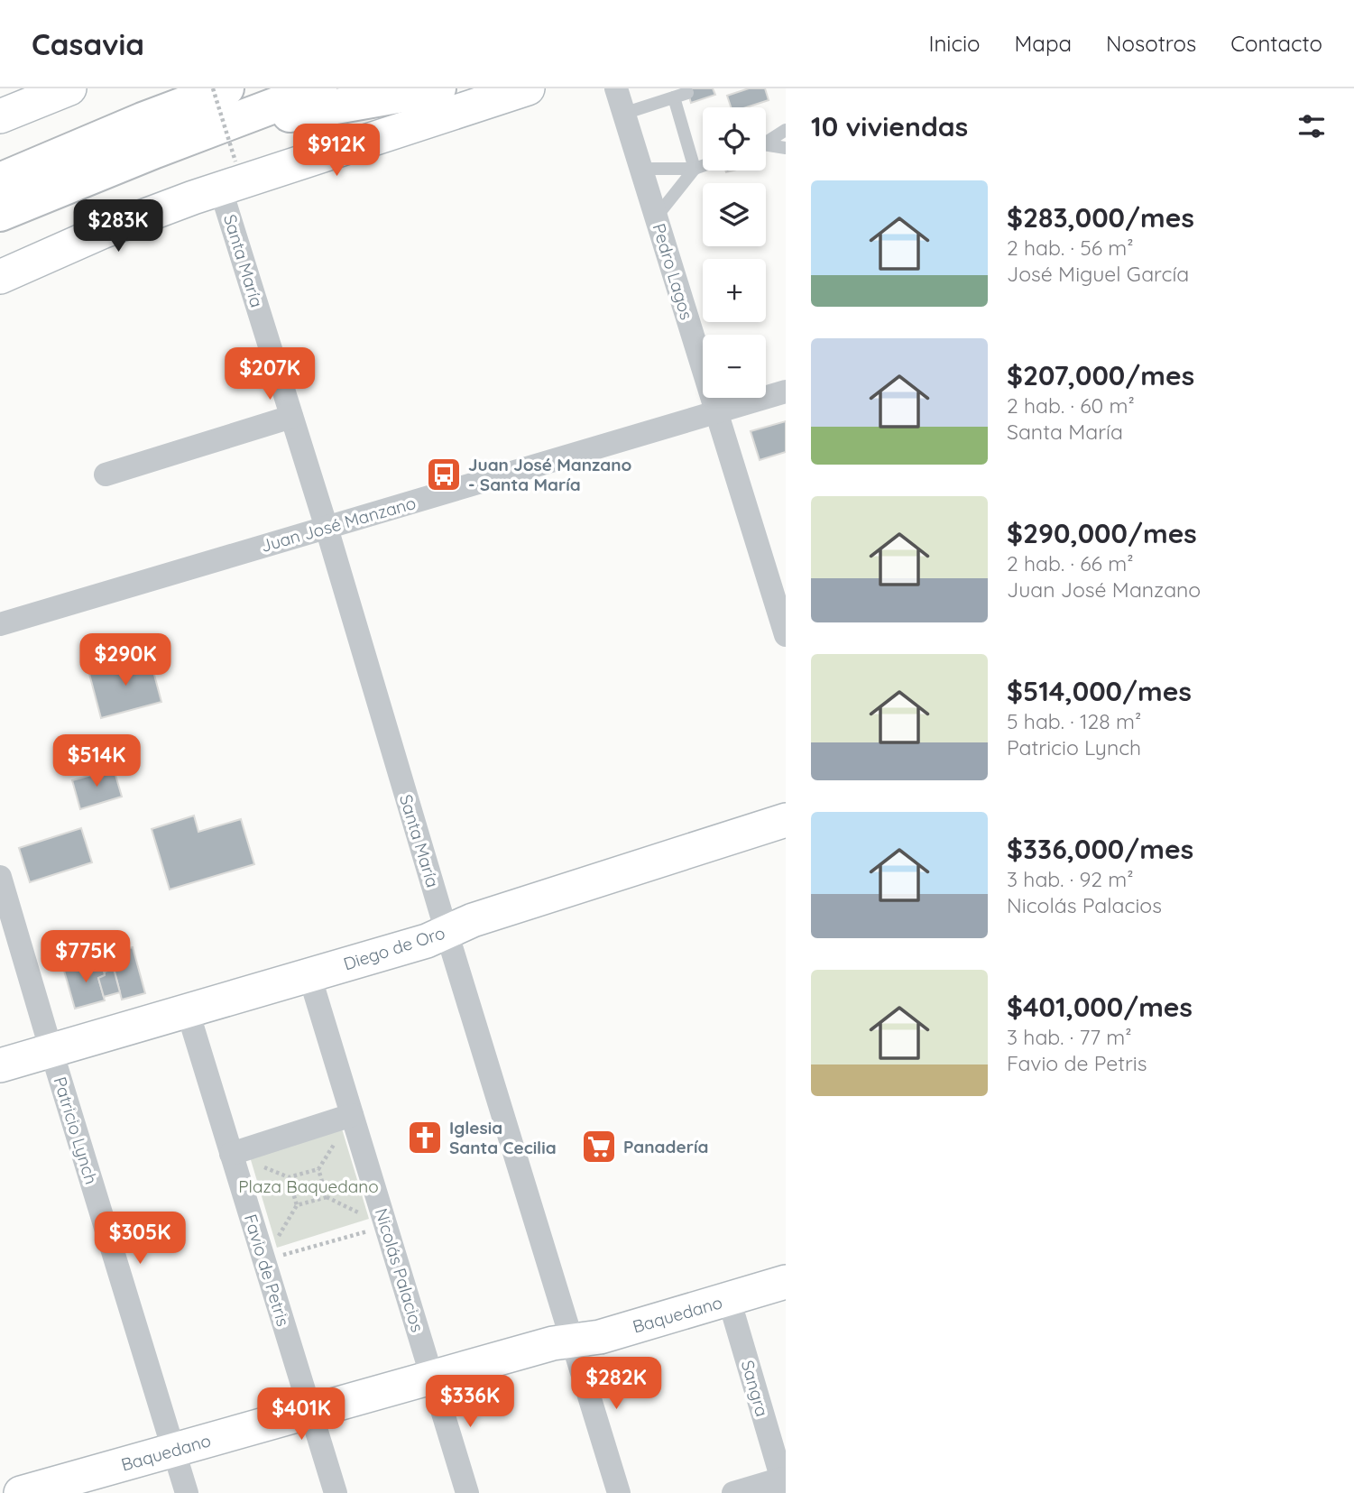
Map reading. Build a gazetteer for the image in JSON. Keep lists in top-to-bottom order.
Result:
{
  "streets": {
    "street": [
      "Santa María",
      "Pedro Lagos",
      "Juan José Manzano",
      "Diego de Oro",
      "Patricio Lynch",
      "Favio de Petris",
      "Nicolás Palacios",
      "Baquedano",
      "Sangra"
    ]
  },
  "crossings": [
    ["Santa María", "Juan José Manzano"],
    ["Santa María", "Diego de Oro"],
    ["Santa María", "Baquedano"],
    ["Pedro Lagos", "Juan José Manzano"],
    ["Diego de Oro", "Patricio Lynch"],
    ["Diego de Oro", "Favio de Petris"],
    ["Diego de Oro", "Nicolás Palacios"],
    ["Patricio Lynch", "Baquedano"],
    ["Favio de Petris", "Baquedano"],
    ["Nicolás Palacios", "Baquedano"],
    ["Baquedano", "Sangra"]
  ],
  "parks": ["Plaza Baquedano"],
  "places": {
    "bus stop": ["Juan José Manzano - Santa María"],
    "church": ["Iglesia Santa Cecilia"],
    "supermarket": ["Panadería"]
  },
  "page": {
    "header": "Casavia",
    "nav": [
      "Inicio",
      "Mapa",
      "Nosotros",
      "Contacto"
    ],
    "heading": "10 viviendas",
    "map_buttons": ["+", "−"],
    "price": [
      "$912K",
      "$283K",
      "$207K",
      "$290K",
      "$514K",
      "$775K",
      "$305K",
      "$282K",
      "$336K",
      "$401K"
    ],
    "list": [
      {
        "name": "$283,000/mes",
        "note": "2 hab. · 56 m² · José Miguel García"
      },
      {
        "name": "$207,000/mes",
        "note": "2 hab. · 60 m² · Santa María"
      },
      {
        "name": "$290,000/mes",
        "note": "2 hab. · 66 m² · Juan José Manzano"
      },
      {
        "name": "$514,000/mes",
        "note": "5 hab. · 128 m² · Patricio Lynch"
      },
      {
        "name": "$336,000/mes",
        "note": "3 hab. · 92 m² · Nicolás Palacios"
      },
      {
        "name": "$401,000/mes",
        "note": "3 hab. · 77 m² · Favio de Petris"
      }
    ]
  }
}
